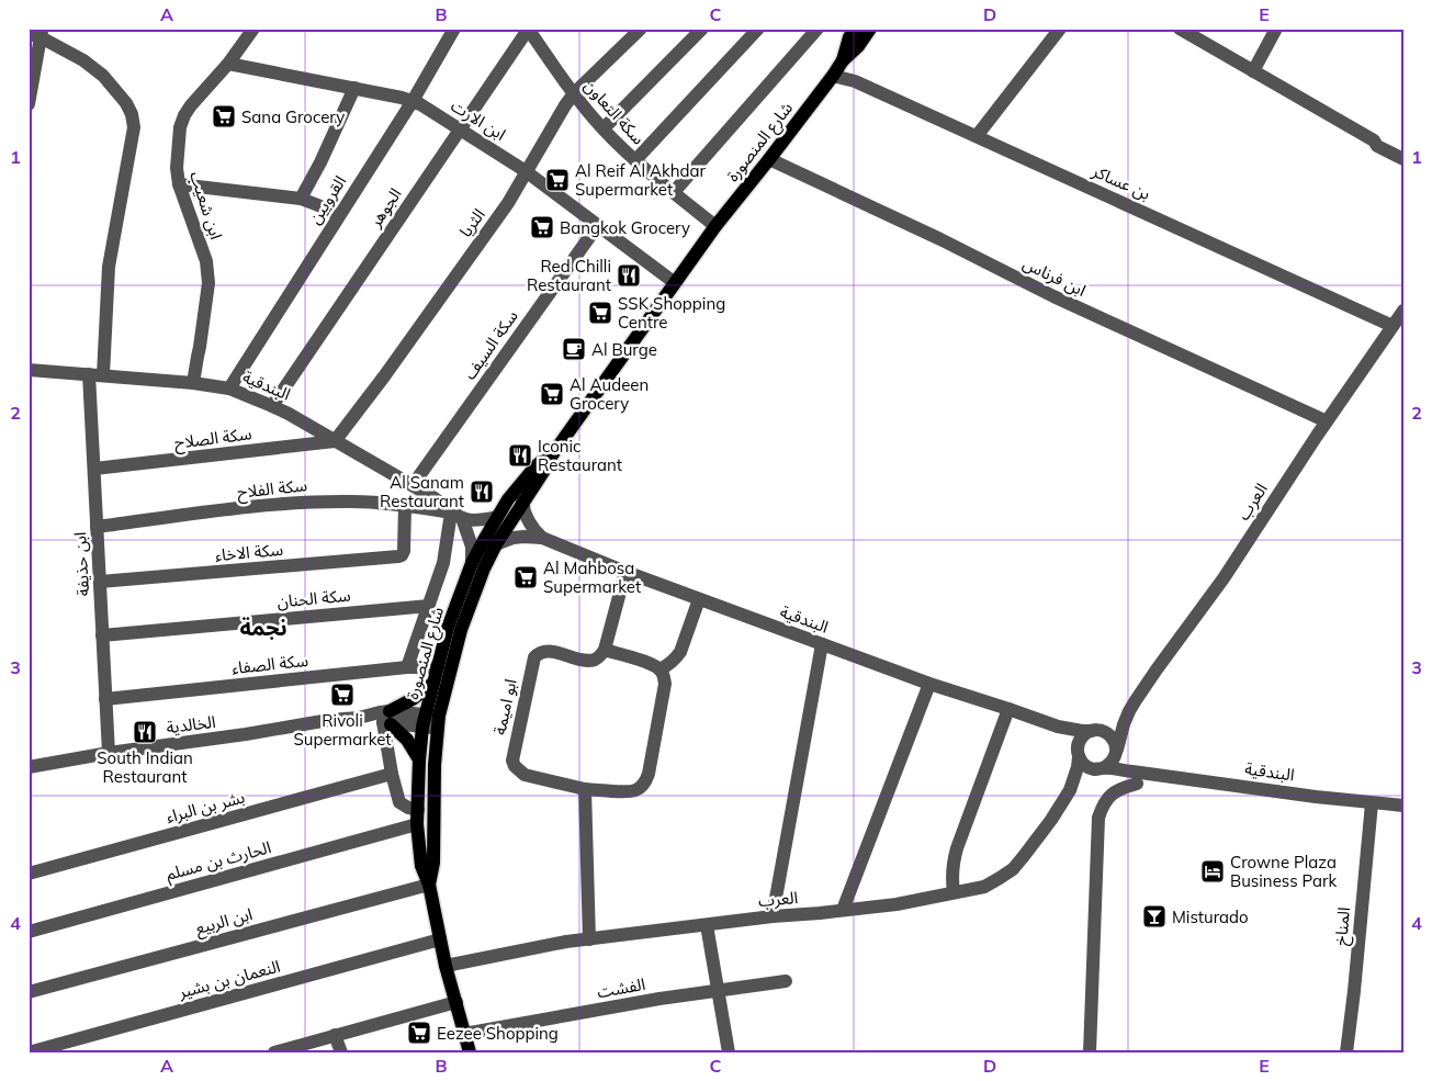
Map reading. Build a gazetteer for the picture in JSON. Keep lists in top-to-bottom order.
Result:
{
  "streets": {
    "main road": ["شارع المنصورة"],
    "street": [
      "سكة التعاون",
      "ابن الارت",
      "بن عساكر",
      "القرويين",
      "ابن شعيب",
      "الجوهر",
      "الثريا",
      "ابن فرناس",
      "سكة السيف",
      "البندقية",
      "سكة الصلاح",
      "سكة الفلاح",
      "العرب",
      "سكة الاخاء",
      "ابن حذيفة",
      "سكة الحنان",
      "سكة الصفاء",
      "ابو اميمة",
      "الخالدية",
      "بشر بن البراء",
      "الحارث بن مسلم",
      "ابن الربيع",
      "المناخ",
      "النعمان بن بشير",
      "الفشت"
    ]
  },
  "crossings": [
    ["سكة التعاون", "شارع المنصورة"],
    ["سكة التعاون", "الجوهر"],
    ["سكة التعاون", "الثريا"],
    ["ابن الارت", "شارع المنصورة"],
    ["ابن الارت", "القرويين"],
    ["ابن الارت", "ابن شعيب"],
    ["ابن الارت", "الجوهر"],
    ["ابن الارت", "الثريا"],
    ["ابن الارت", "سكة السيف"],
    ["شارع المنصورة", "بن عساكر"],
    ["شارع المنصورة", "ابن فرناس"],
    ["شارع المنصورة", "البندقية"],
    ["شارع المنصورة", "سكة الفلاح"],
    ["شارع المنصورة", "العرب"],
    ["شارع المنصورة", "سكة الحنان"],
    ["شارع المنصورة", "سكة الصفاء"],
    ["شارع المنصورة", "الخالدية"],
    ["شارع المنصورة", "الحارث بن مسلم"],
    ["شارع المنصورة", "ابن الربيع"],
    ["شارع المنصورة", "النعمان بن بشير"],
    ["شارع المنصورة", "الفشت"],
    ["بن عساكر", "العرب"],
    ["القرويين", "البندقية"],
    ["ابن شعيب", "البندقية"],
    ["الجوهر", "البندقية"],
    ["الثريا", "البندقية"],
    ["الثريا", "سكة الصلاح"],
    ["ابن فرناس", "العرب"],
    ["سكة السيف", "البندقية"],
    ["البندقية", "سكة الصلاح"],
    ["البندقية", "سكة الفلاح"],
    ["البندقية", "العرب"],
    ["البندقية", "ابن حذيفة"],
    ["البندقية", "المناخ"],
    ["سكة الصلاح", "ابن حذيفة"],
    ["سكة الفلاح", "سكة الاخاء"],
    ["سكة الفلاح", "ابن حذيفة"],
    ["سكة الاخاء", "ابن حذيفة"],
    ["ابن حذيفة", "سكة الحنان"],
    ["ابن حذيفة", "سكة الصفاء"],
    ["ابن حذيفة", "الخالدية"]
  ],
  "districts": ["نجمة"],
  "places": {
    "supermarket": [
      "Sana Grocery",
      "Al Reif Al Akhdar Supermarket",
      "Bangkok Grocery",
      "SSK Shopping Centre",
      "Al Audeen Grocery",
      "Al Mahbosa Supermarket",
      "Rivoli Supermarket",
      "Eezee Shopping"
    ],
    "restaurant": [
      "Red Chilli Restaurant",
      "Iconic Restaurant",
      "Al Sanam Restaurant",
      "South Indian Restaurant"
    ],
    "cafe": ["Al Burge"],
    "hotel": ["Crowne Plaza Business Park"],
    "bar": ["Misturado"]
  },
  "grid": {
    "columns": [
      "A",
      "B",
      "C",
      "D",
      "E"
    ],
    "rows": [
      "1",
      "2",
      "3",
      "4"
    ]
  }
}
